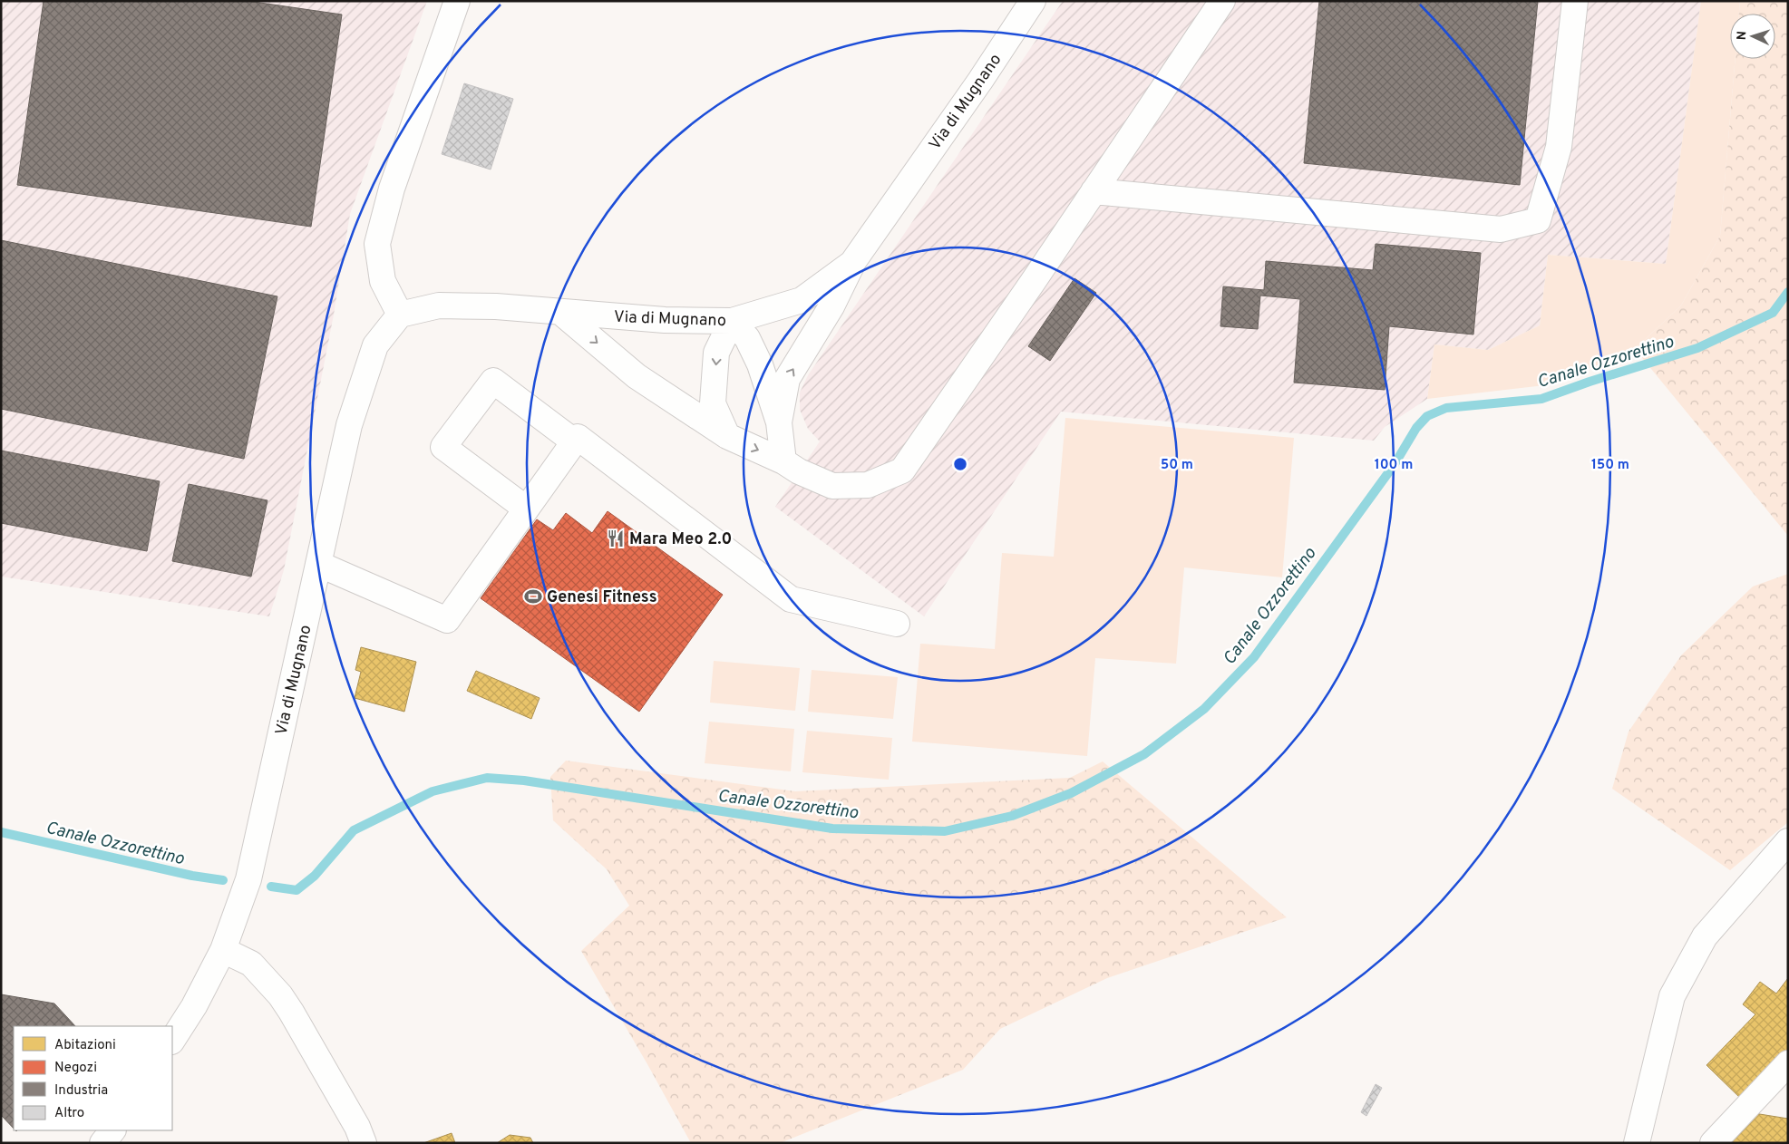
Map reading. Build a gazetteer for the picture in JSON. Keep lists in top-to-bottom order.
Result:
{
  "streets": {
    "street": ["Via di Mugnano"]
  },
  "water": ["Canale Ozzorettino"],
  "places": {
    "restaurant": ["Mara Meo 2.0"],
    "sports": ["Genesi Fitness"]
  },
  "legend": [
    "Abitazioni",
    "Negozi",
    "Industria",
    "Altro"
  ],
  "north": "left",
  "rings": ["50 m", "100 m", "150 m"]
}
